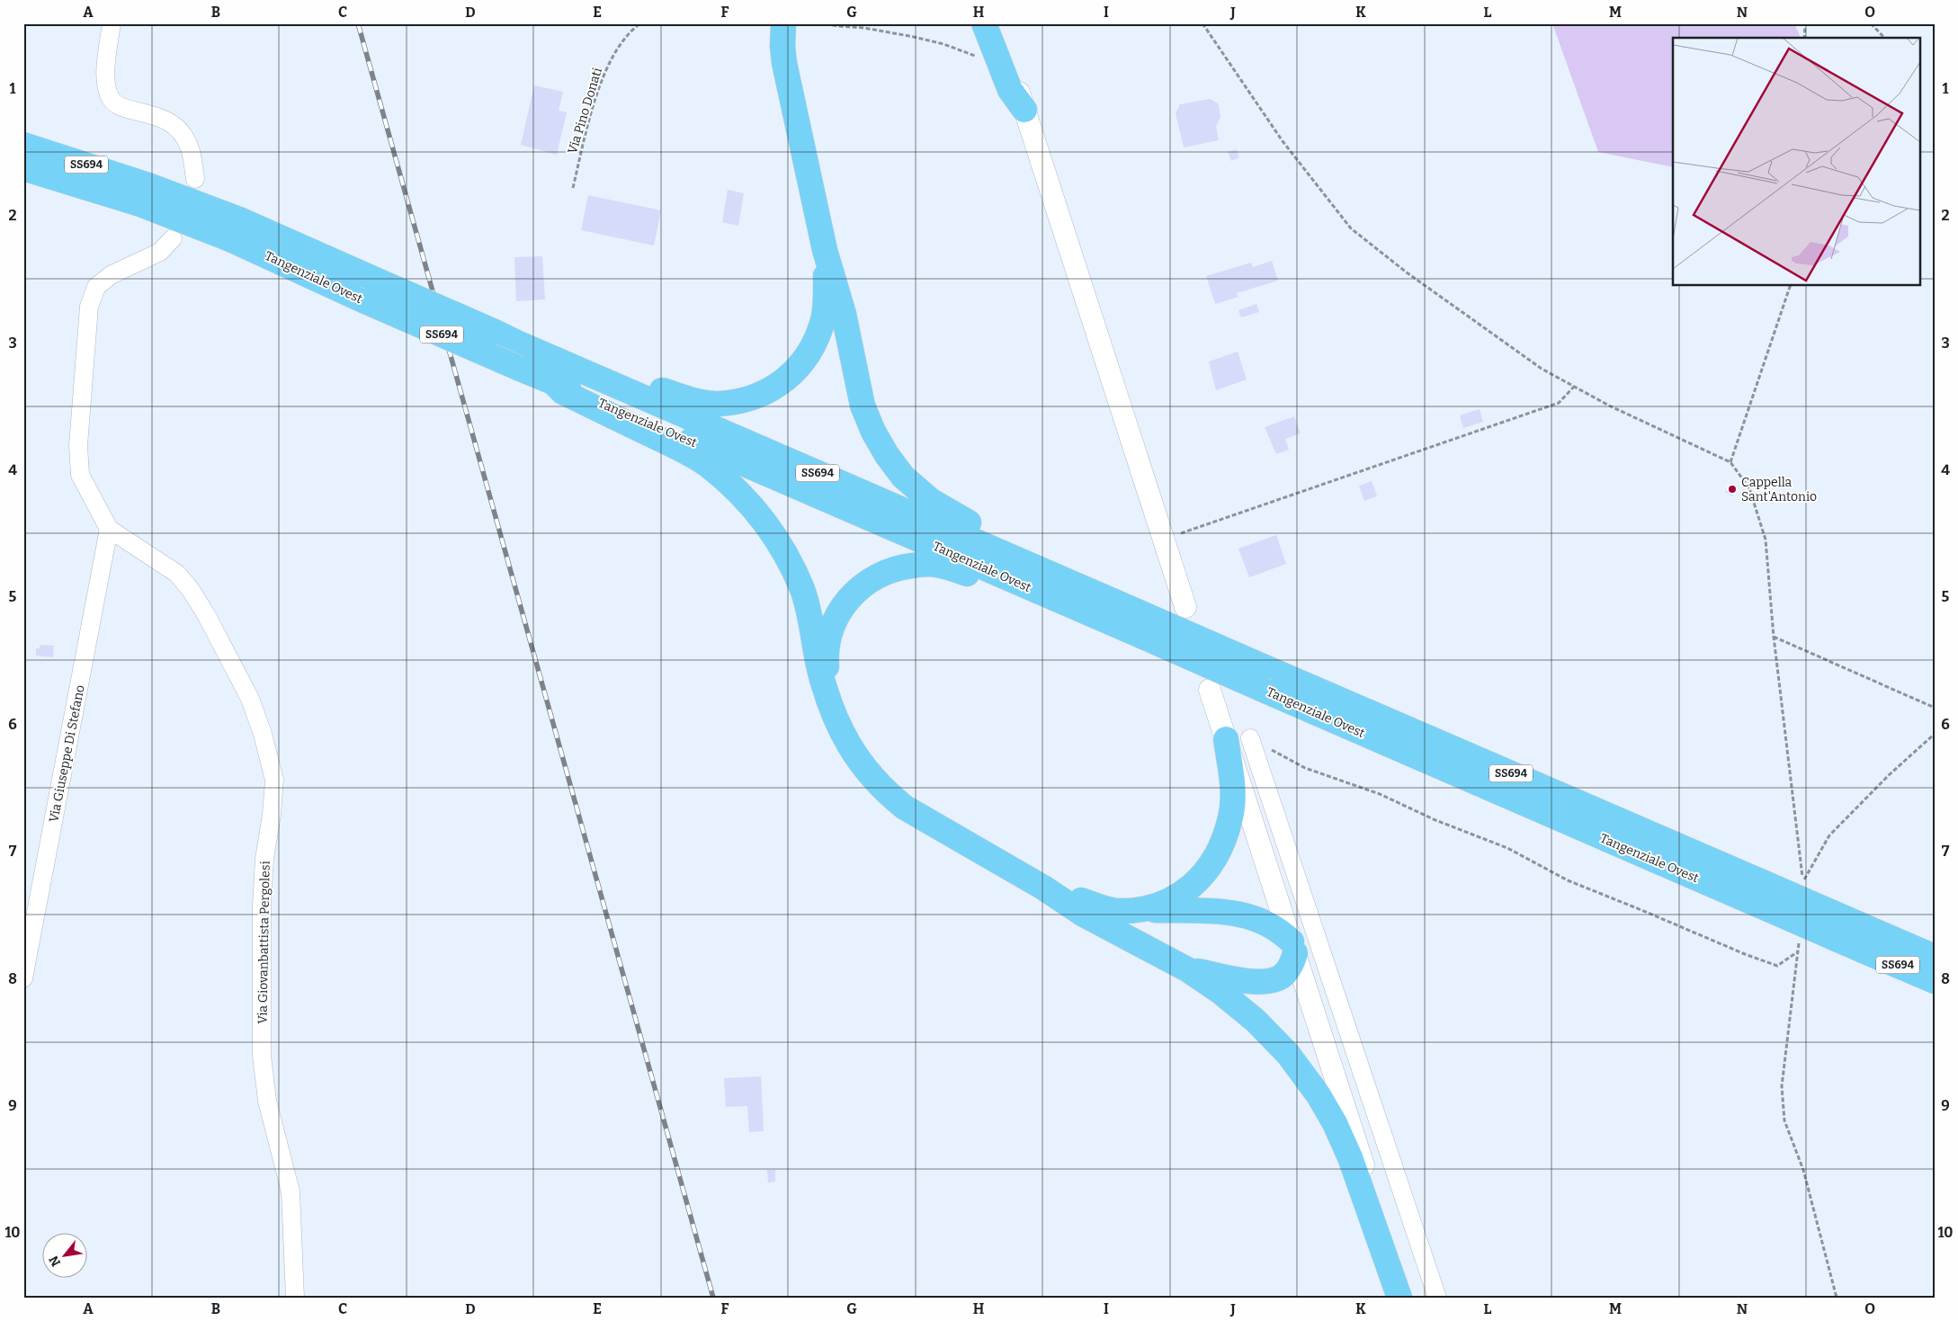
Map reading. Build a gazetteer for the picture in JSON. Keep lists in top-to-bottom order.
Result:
{
  "streets": {
    "highway": ["SS694", "Tangenziale Ovest"],
    "street": ["Via Giuseppe Di Stefano", "Via Giovanbattista Pergolesi"],
    "path": ["Via Pino Donati"]
  },
  "crossings": [
    ["Via Giuseppe Di Stefano", "Via Giovanbattista Pergolesi"]
  ],
  "places": ["Cappella Sant'Antonio"],
  "north": "bottom left",
  "grid": {
    "columns": [
      "A",
      "B",
      "C",
      "D",
      "E",
      "F",
      "G",
      "H",
      "I",
      "J",
      "K",
      "L",
      "M",
      "N",
      "O"
    ],
    "rows": [
      "1",
      "2",
      "3",
      "4",
      "5",
      "6",
      "7",
      "8",
      "9",
      "10"
    ]
  }
}
